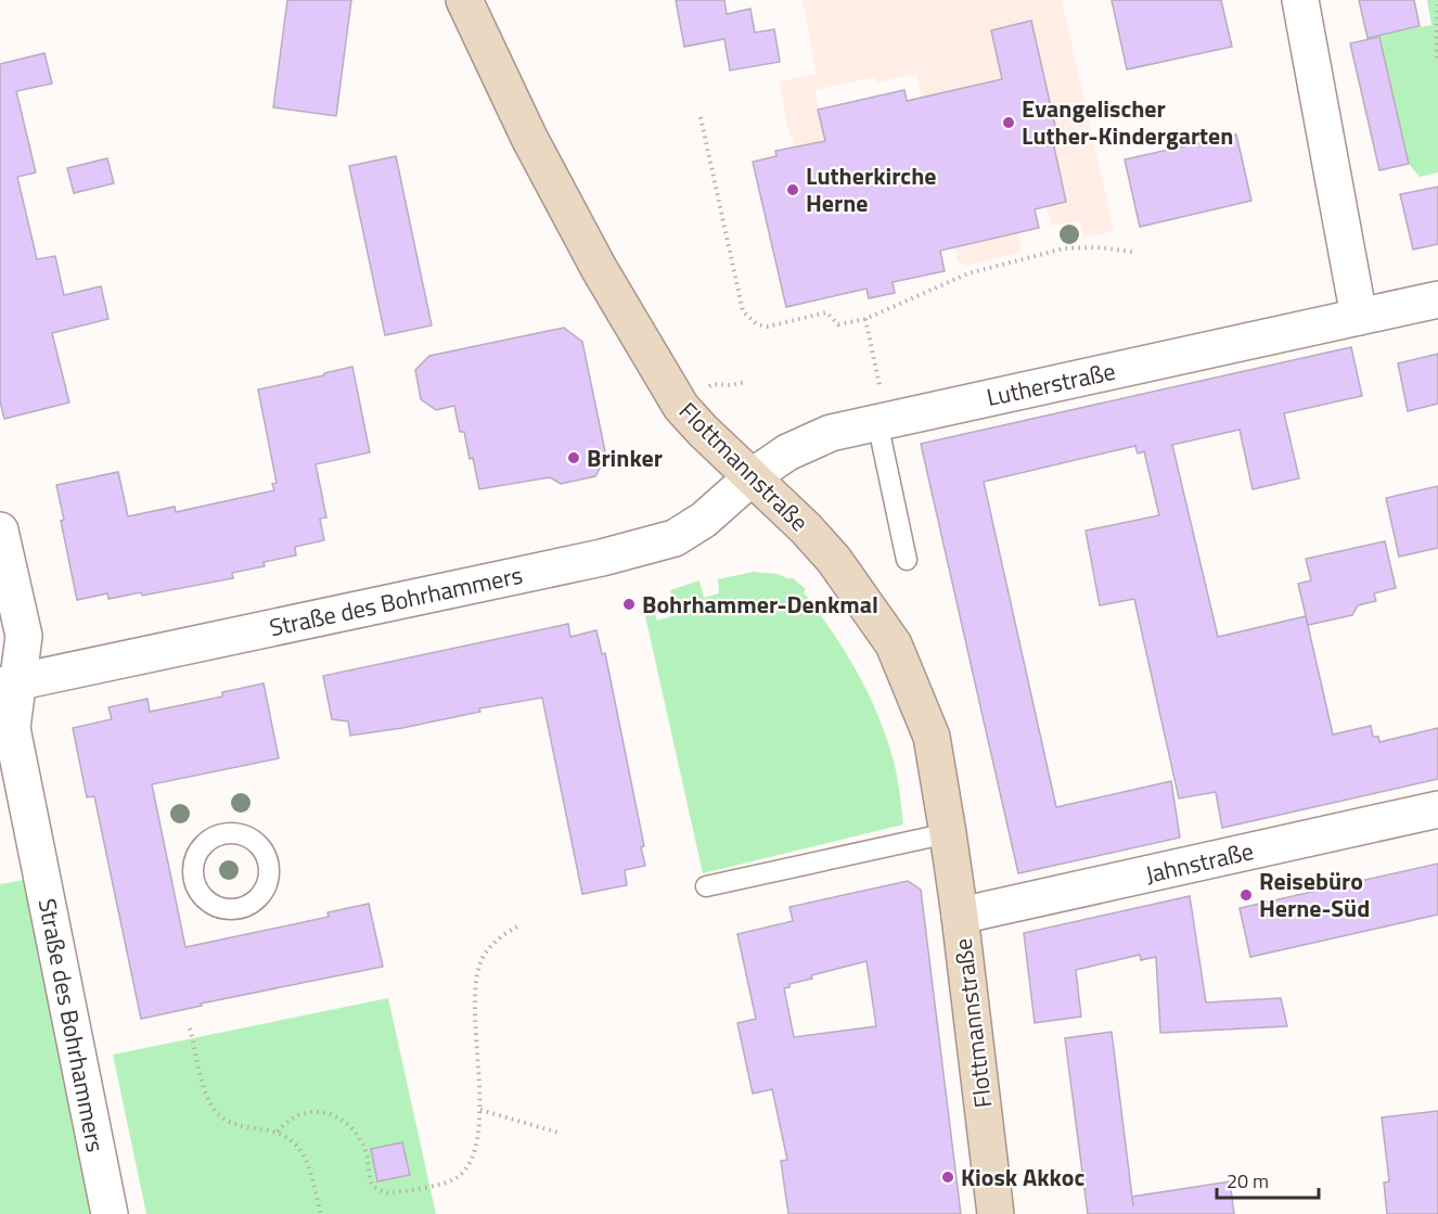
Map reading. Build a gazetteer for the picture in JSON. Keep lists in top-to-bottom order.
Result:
{
  "streets": {
    "street": [
      "Lutherstraße",
      "Flottmannstraße",
      "Straße des Bohrhammers",
      "Jahnstraße"
    ]
  },
  "crossings": [
    ["Lutherstraße", "Flottmannstraße"],
    ["Lutherstraße", "Straße des Bohrhammers"],
    ["Flottmannstraße", "Straße des Bohrhammers"],
    ["Flottmannstraße", "Jahnstraße"]
  ],
  "places": [
    "Evangelischer Luther-Kindergarten",
    "Lutherkirche Herne",
    "Brinker",
    "Bohrhammer-Denkmal",
    "Reisebüro Herne-Süd",
    "Kiosk Akkoc"
  ],
  "scale_bar": "20 m"
}
